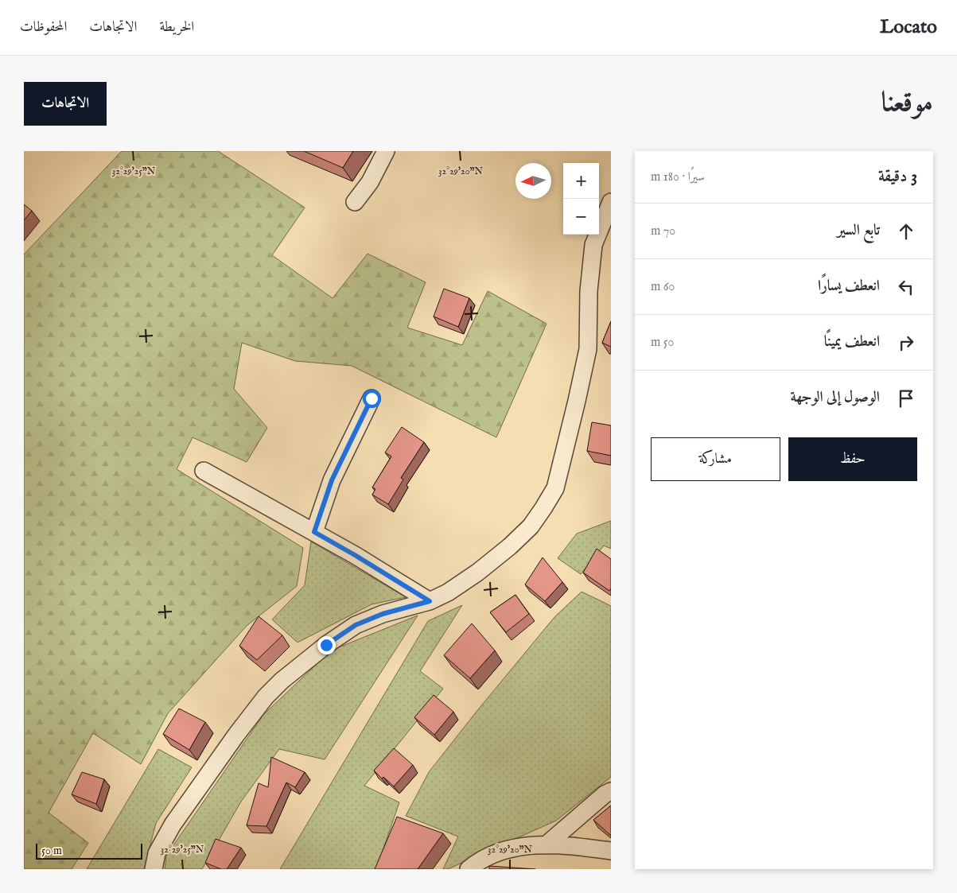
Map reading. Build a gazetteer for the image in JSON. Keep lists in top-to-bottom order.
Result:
{
  "scale_bar": "50 m",
  "north": "left",
  "page": {
    "header": "Locato",
    "nav": ["الخريطة", "الاتجاهات", "المحفوظات"],
    "title": "موقعنا",
    "buttons": [
      "الاتجاهات",
      ["حفظ", "مشاركة"]
    ],
    "heading": ["3 دقيقة", "سيرًا · 180 m"],
    "map_buttons": ["+", "−"],
    "list": [
      ["تابع السير", "70 m"],
      ["انعطف يسارًا", "60 m"],
      ["انعطف يمينًا", "50 m"],
      "الوصول إلى الوجهة"
    ],
    "scale": "50 m"
  },
  "coordinates": ["32°29'25\"N", "32°29'20\"N"]
}
